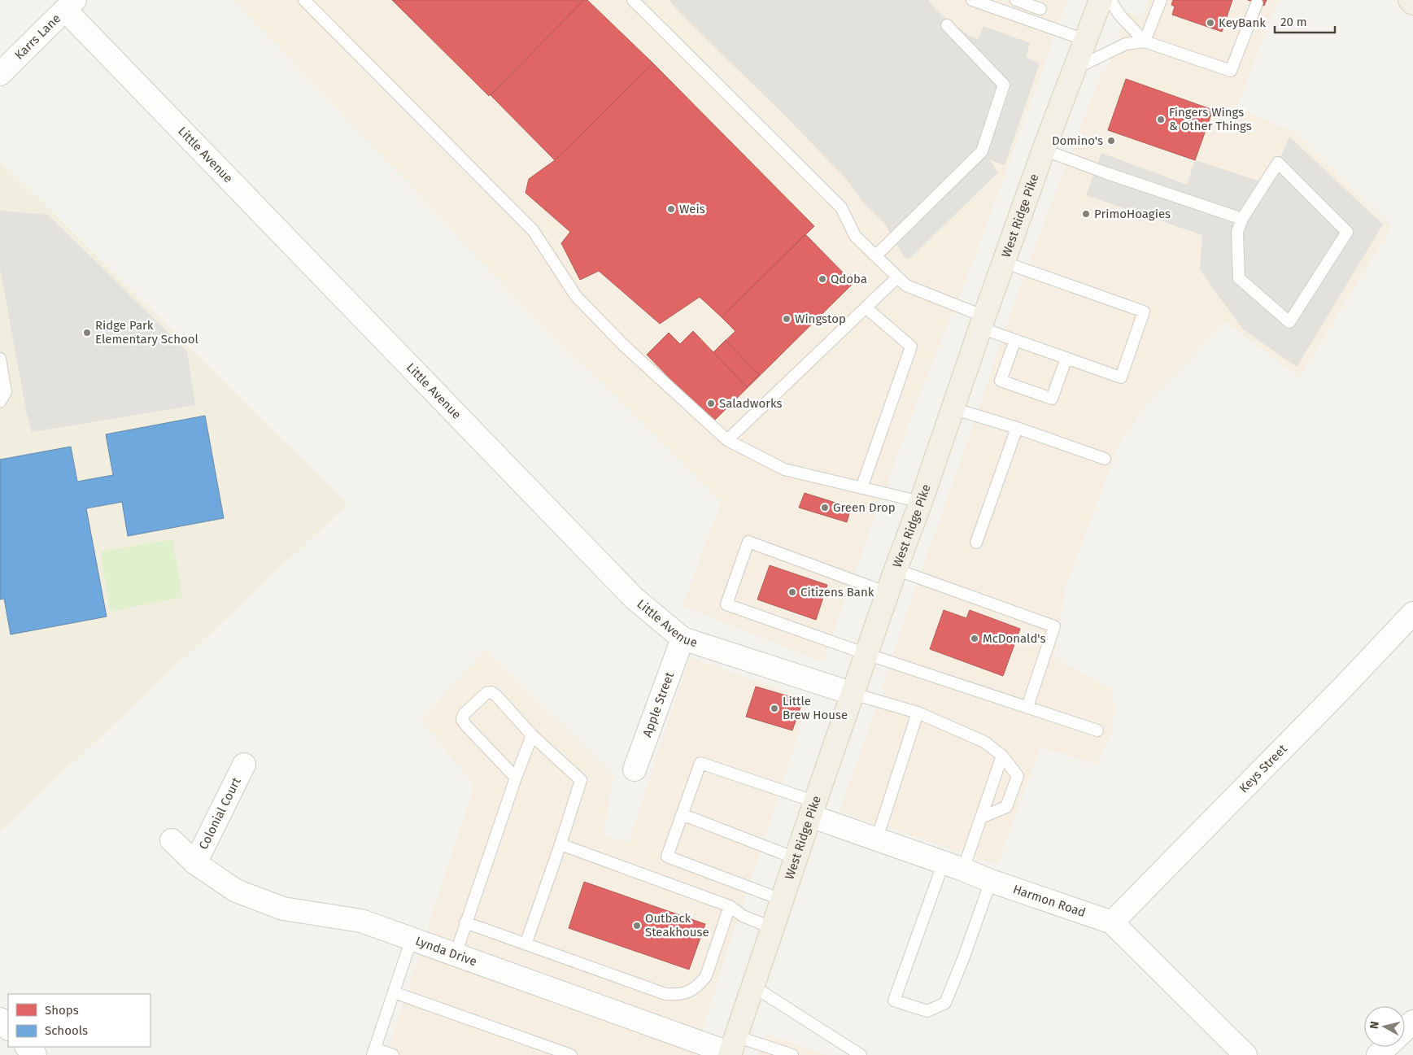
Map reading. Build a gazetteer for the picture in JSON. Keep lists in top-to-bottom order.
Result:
{
  "streets": {
    "main road": ["West Ridge Pike"],
    "street": [
      "Karrs Lane",
      "Little Avenue",
      "Apple Street",
      "Keys Street",
      "Colonial Court",
      "Harmon Road",
      "Lynda Drive"
    ]
  },
  "crossings": [
    ["Karrs Lane", "Little Avenue"],
    ["Little Avenue", "West Ridge Pike"],
    ["Little Avenue", "Apple Street"],
    ["West Ridge Pike", "Harmon Road"],
    ["West Ridge Pike", "Lynda Drive"],
    ["Keys Street", "Harmon Road"],
    ["Colonial Court", "Lynda Drive"]
  ],
  "places": [
    "KeyBank",
    "Fingers Wings & Other Things",
    "Domino's",
    "Weis",
    "PrimoHoagies",
    "Qdoba",
    "Wingstop",
    "Ridge Park Elementary School",
    "Saladworks",
    "Green Drop",
    "Citizens Bank",
    "McDonald's",
    "Little Brew House",
    "Outback Steakhouse"
  ],
  "legend": ["Shops", "Schools"],
  "scale_bar": "20 m",
  "north": "left"
}
